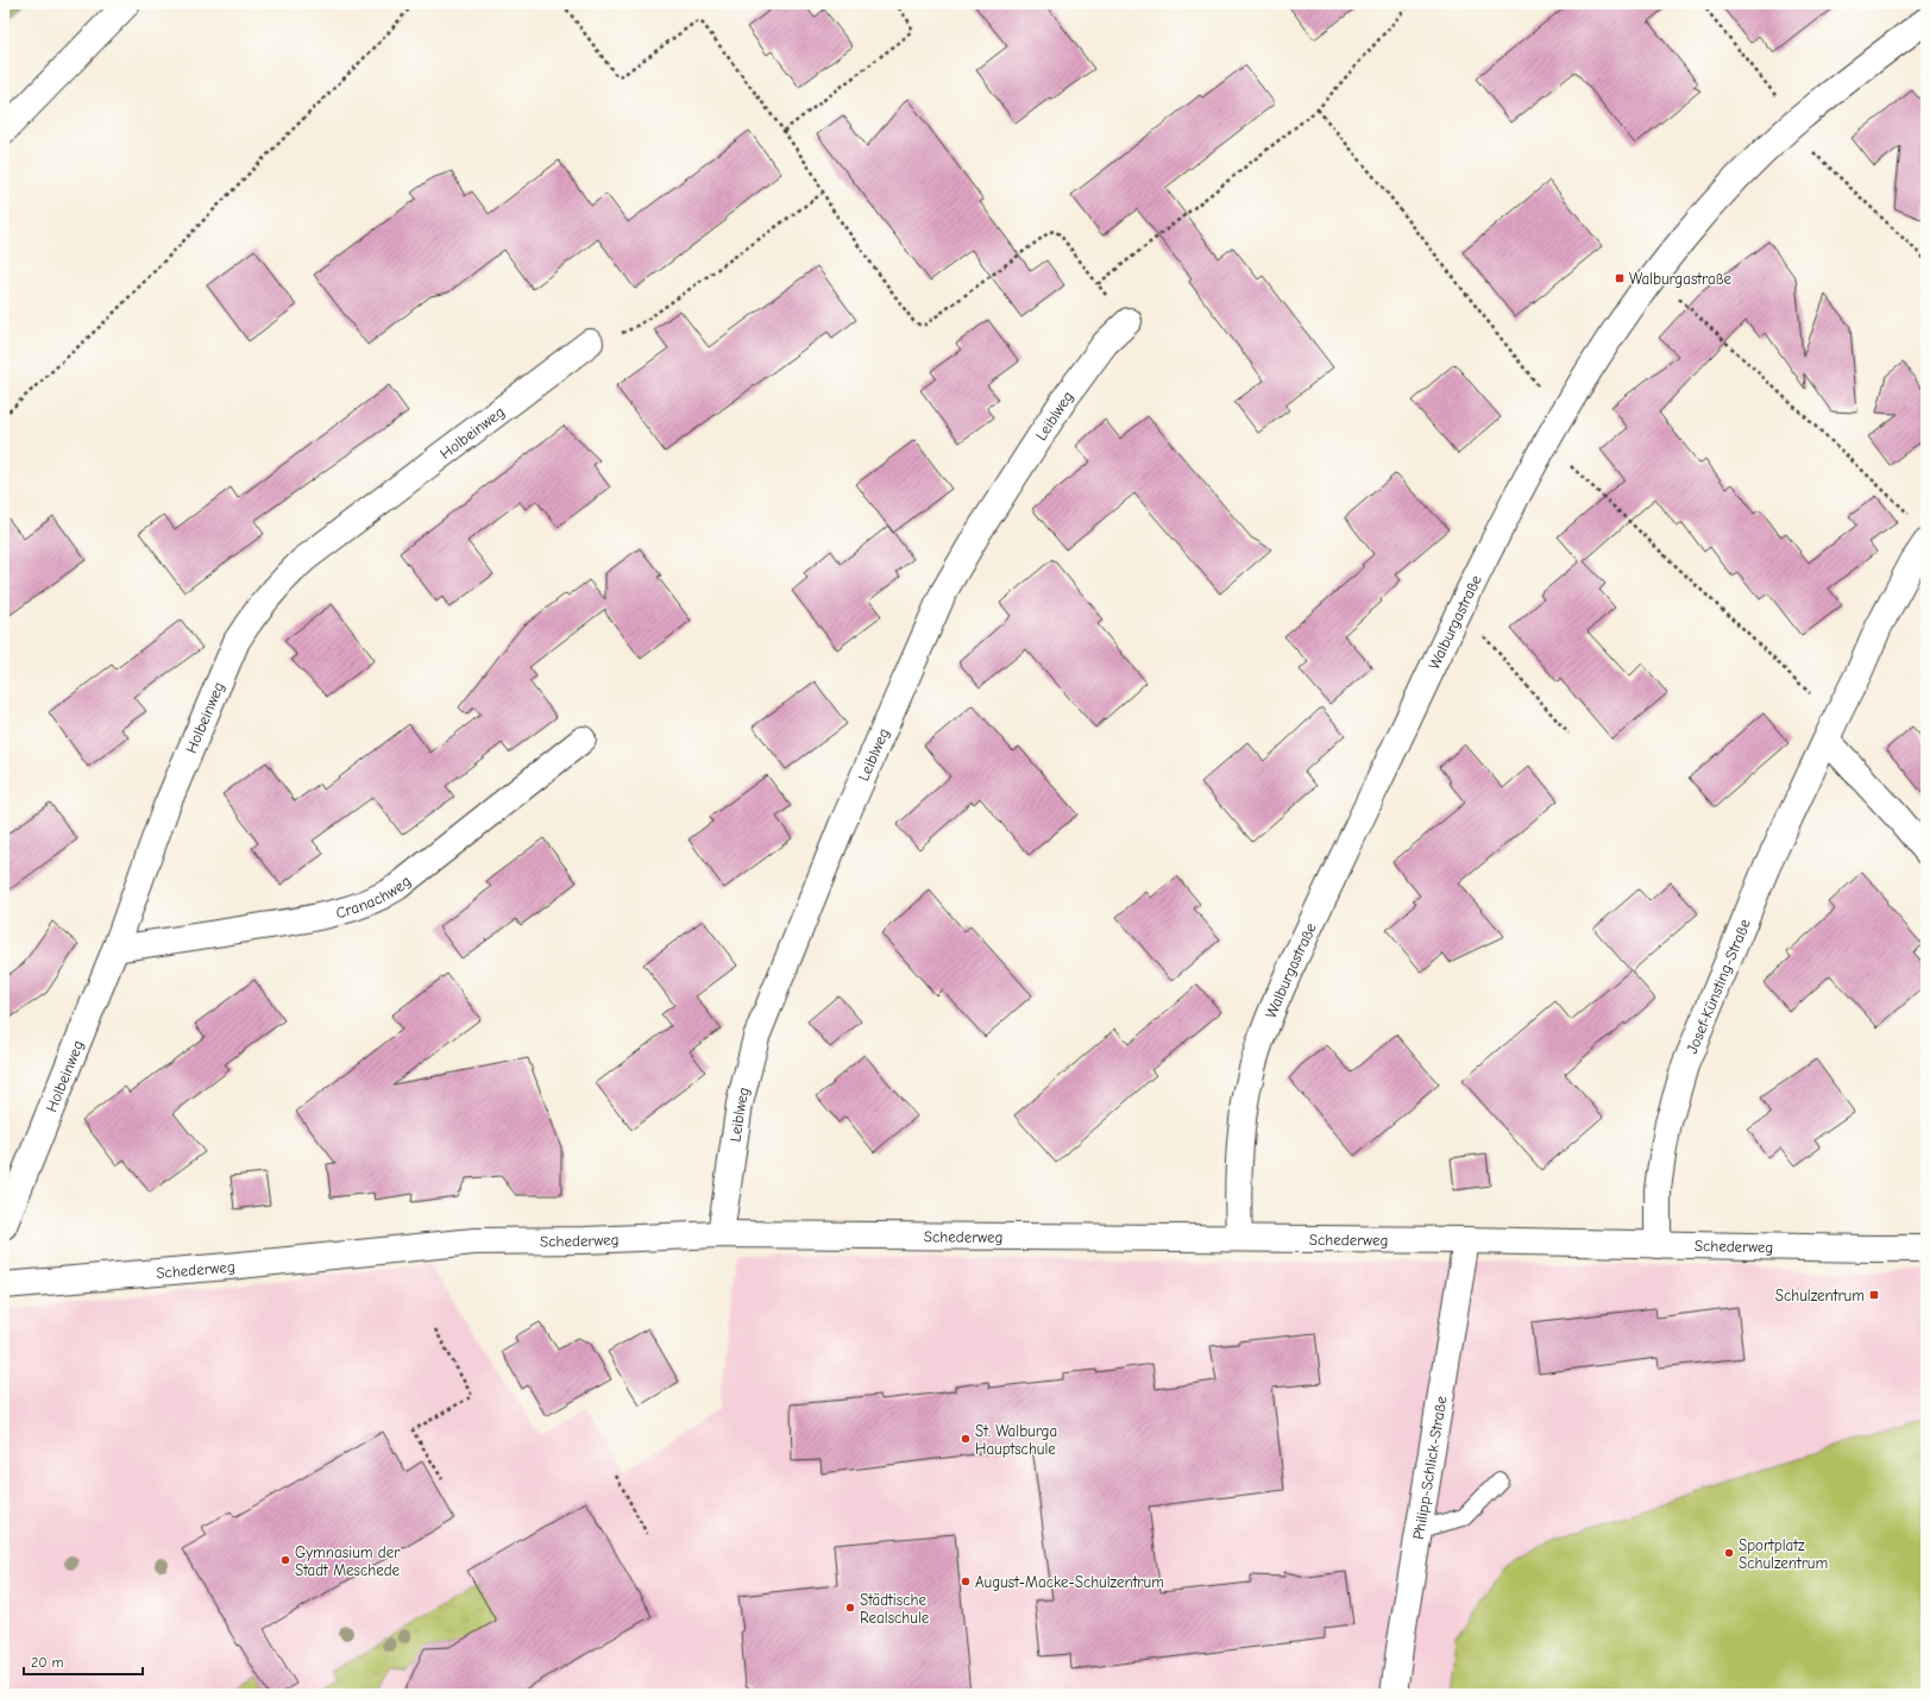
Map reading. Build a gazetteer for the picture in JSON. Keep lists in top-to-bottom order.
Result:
{
  "streets": {
    "street": [
      "Leiblweg",
      "Holbeinweg",
      "Walburgastraße",
      "Cranachweg",
      "Josef-Künsting-Straße",
      "Schederweg",
      "Philipp-Schlick-Straße"
    ]
  },
  "crossings": [
    ["Leiblweg", "Schederweg"],
    ["Holbeinweg", "Cranachweg"],
    ["Walburgastraße", "Schederweg"],
    ["Josef-Künsting-Straße", "Schederweg"],
    ["Schederweg", "Philipp-Schlick-Straße"]
  ],
  "places": {
    "transit": ["Walburgastraße", "Schulzentrum"],
    "other": [
      "St. Walburga Hauptschule",
      "Sportplatz Schulzentrum",
      "Gymnasium der Stadt Meschede",
      "August-Macke-Schulzentrum",
      "Städtische Realschule"
    ]
  },
  "scale_bar": "20 m"
}
